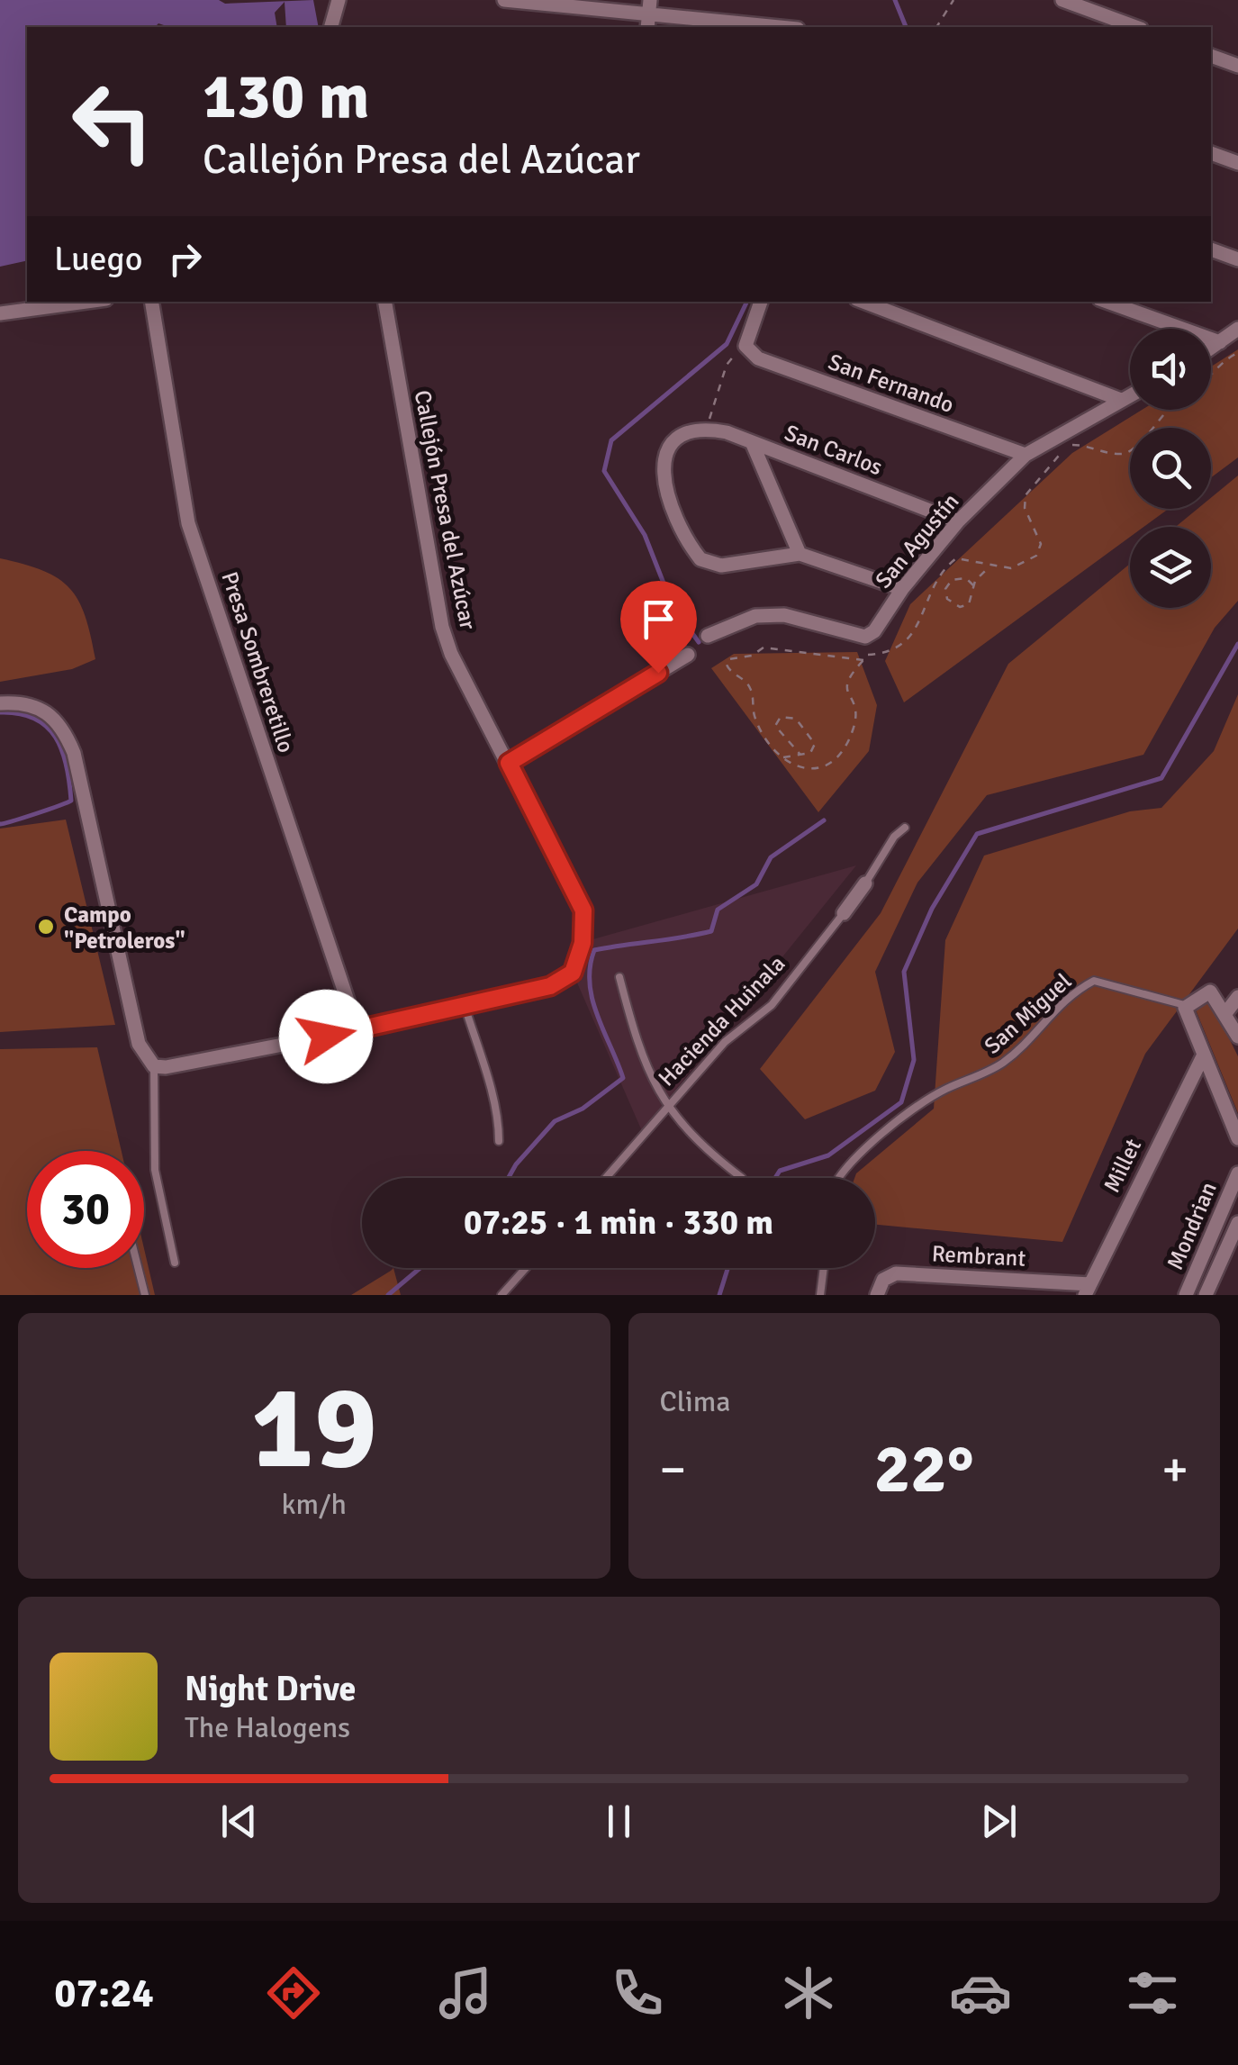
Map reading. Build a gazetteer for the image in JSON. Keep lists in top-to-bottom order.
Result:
{
  "streets": {
    "street": [
      "San Fernando",
      "San Carlos",
      "Callejón Presa del Azúcar",
      "San Agustín",
      "Presa Sombreretillo",
      "Hacienda Huinala",
      "Millet",
      "Mondrian",
      "Rembrant"
    ],
    "lane": ["San Miguel"]
  },
  "crossings": [
    ["San Fernando", "San Agustín"],
    ["San Carlos", "San Agustín"],
    ["Callejón Presa del Azúcar", "Presa Sombreretillo"],
    ["Millet", "Rembrant"]
  ],
  "places": ["Campo \"Petroleros\""],
  "page": {
    "turn": ["130 m", "Callejón Presa del Azúcar"],
    "then": "Luego",
    "limit": "30",
    "trip": "07:25 · 1 min · 330 m",
    "tile": [
      ["19", "km/h"],
      "Clima"
    ],
    "heat": ["−", "22°", "+"],
    "song": ["Night Drive", "The Halogens"],
    "tabs": "07:24"
  }
}
